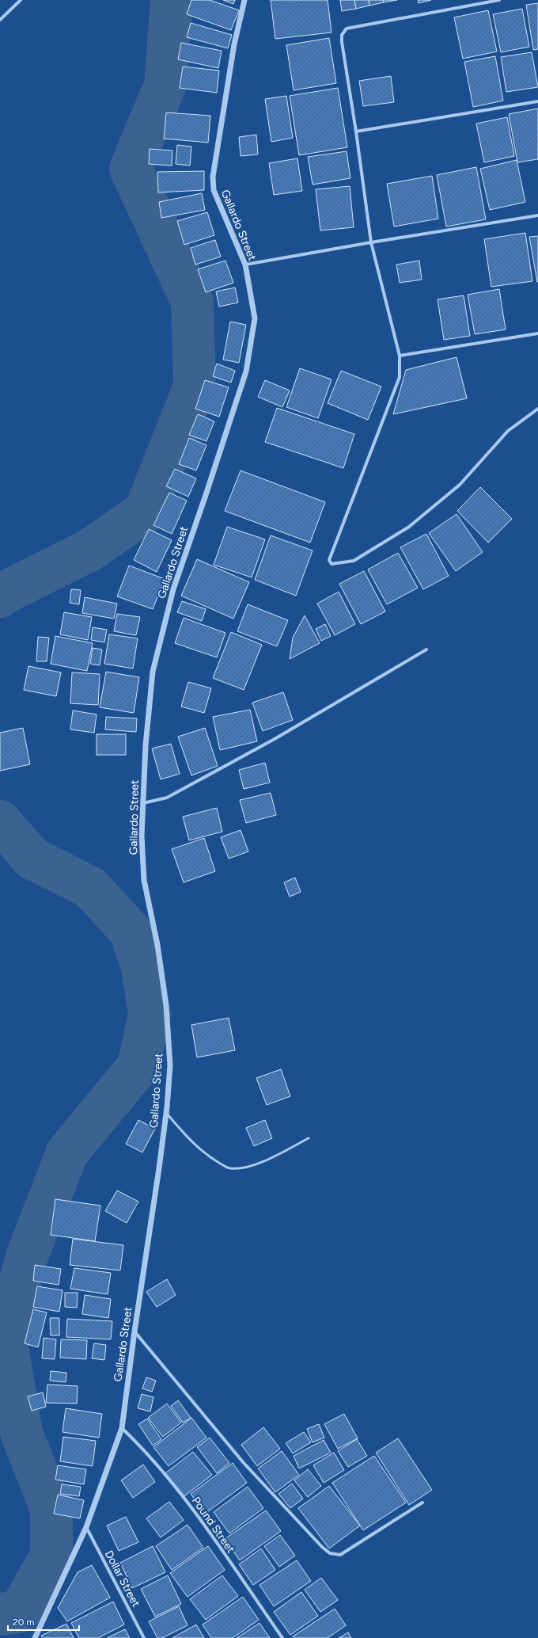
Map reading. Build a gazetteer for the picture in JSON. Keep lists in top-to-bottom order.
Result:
{
  "streets": {
    "street": ["Gallardo Street", "Pound Street", "Dollar Street"]
  },
  "crossings": [
    ["Gallardo Street", "Pound Street"],
    ["Gallardo Street", "Dollar Street"]
  ],
  "scale_bar": "20 m"
}
